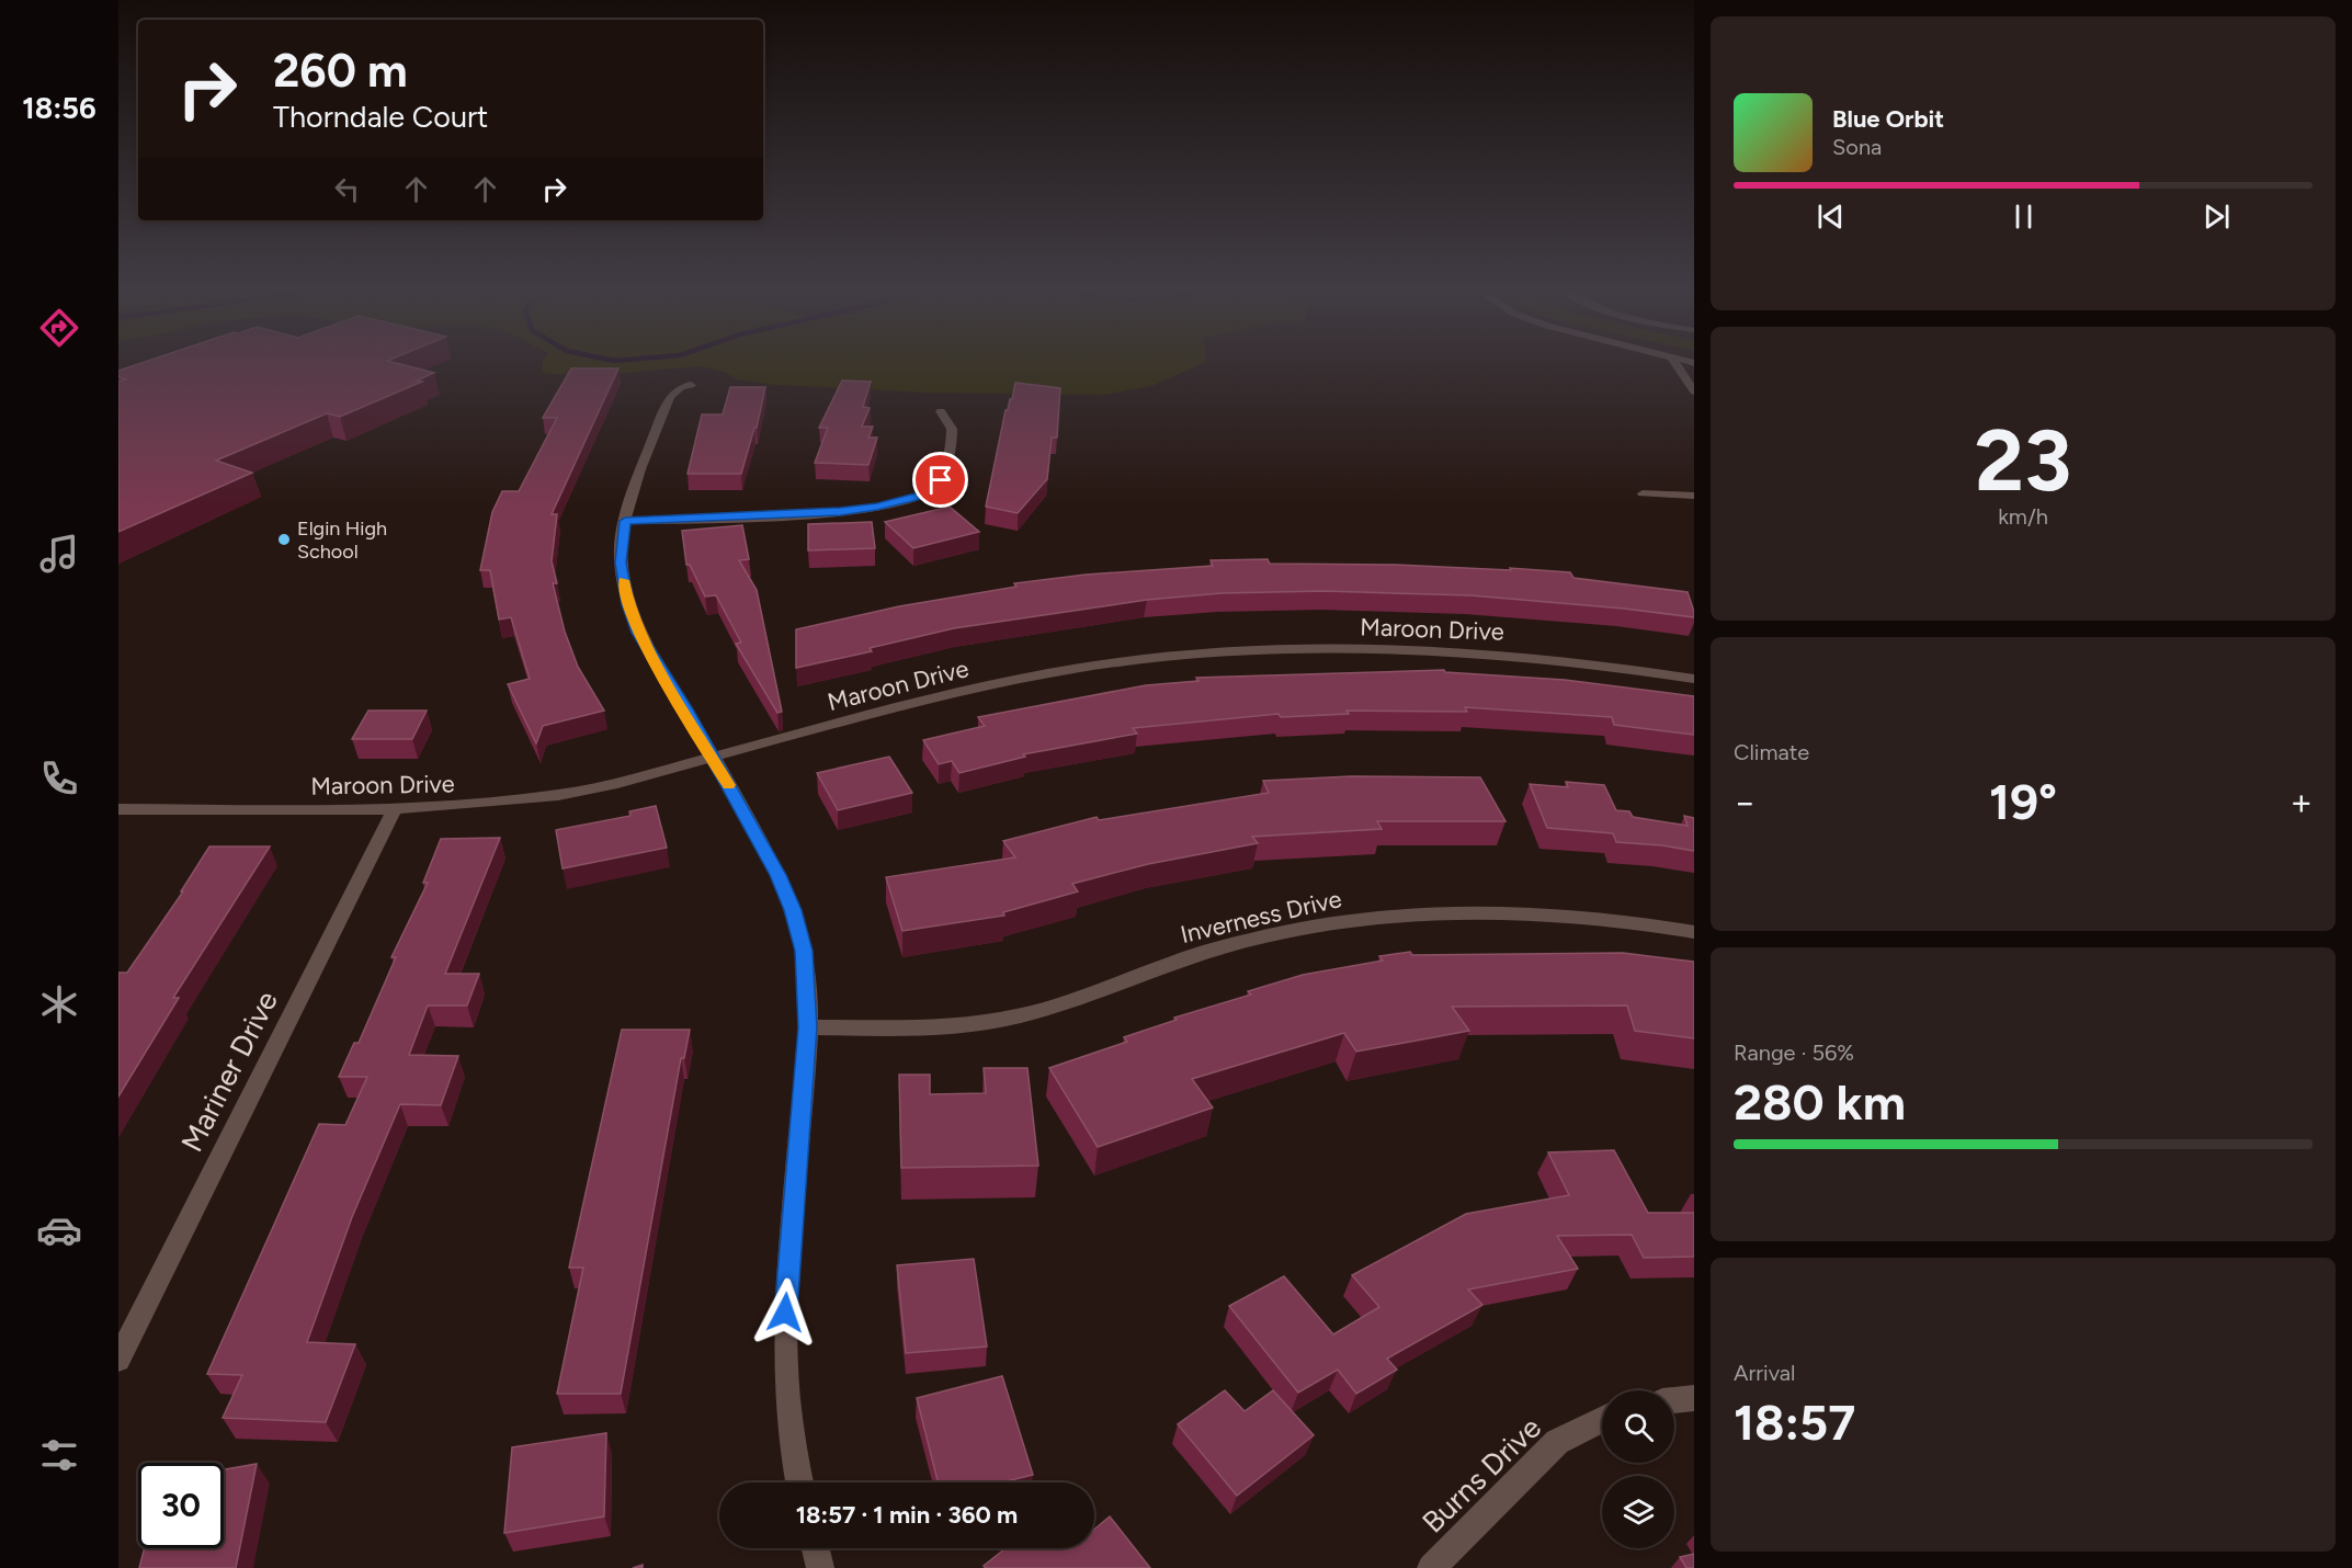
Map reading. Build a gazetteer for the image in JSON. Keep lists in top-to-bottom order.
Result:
{
  "streets": {
    "street": [
      "Maroon Drive",
      "Inverness Drive",
      "Mariner Drive",
      "Burns Drive"
    ]
  },
  "crossings": [
    ["Maroon Drive", "Mariner Drive"]
  ],
  "places": ["Elgin High School"],
  "page": {
    "tabs": "18:56",
    "turn": ["260 m", "Thorndale Court"],
    "song": ["Blue Orbit", "Sona"],
    "tile": [
      ["23", "km/h"],
      "Climate",
      ["Range · 56%", "280 km"],
      ["Arrival", "18:57"]
    ],
    "heat": ["−", "19°", "+"],
    "limit": "30",
    "trip": "18:57 · 1 min · 360 m"
  }
}
